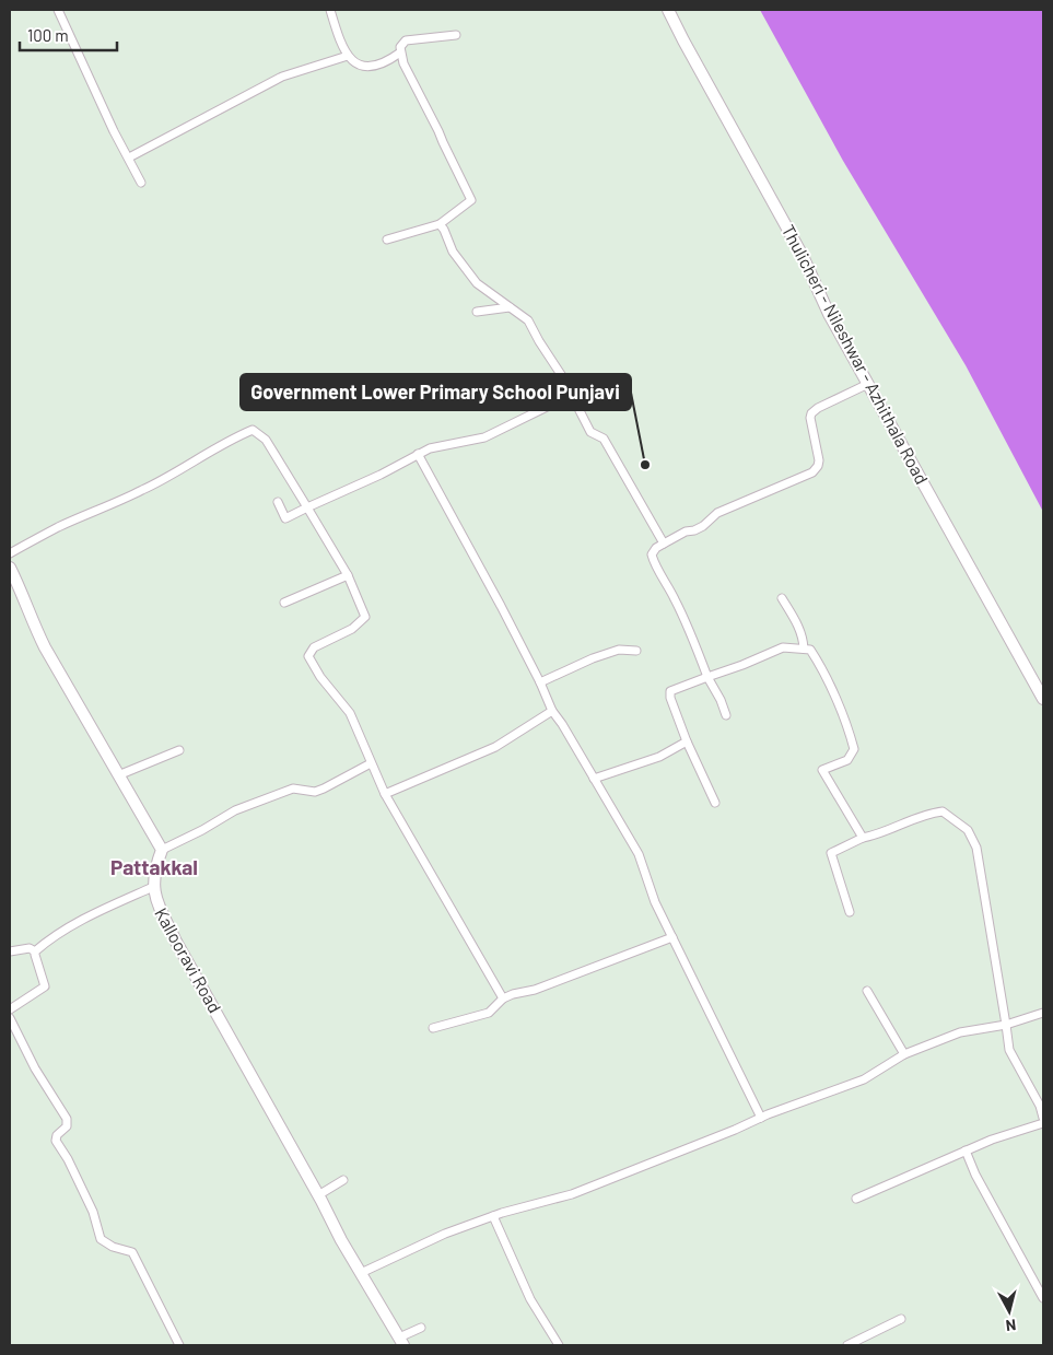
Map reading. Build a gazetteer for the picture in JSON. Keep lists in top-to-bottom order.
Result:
{
  "streets": {
    "main road": ["Thulicheri - Nileshwar - Azhithala Road", "Kallooravi Road"]
  },
  "districts": ["Pattakkal"],
  "places": ["Government Lower Primary School Punjavi"],
  "scale_bar": "100 m",
  "north": "bottom"
}
